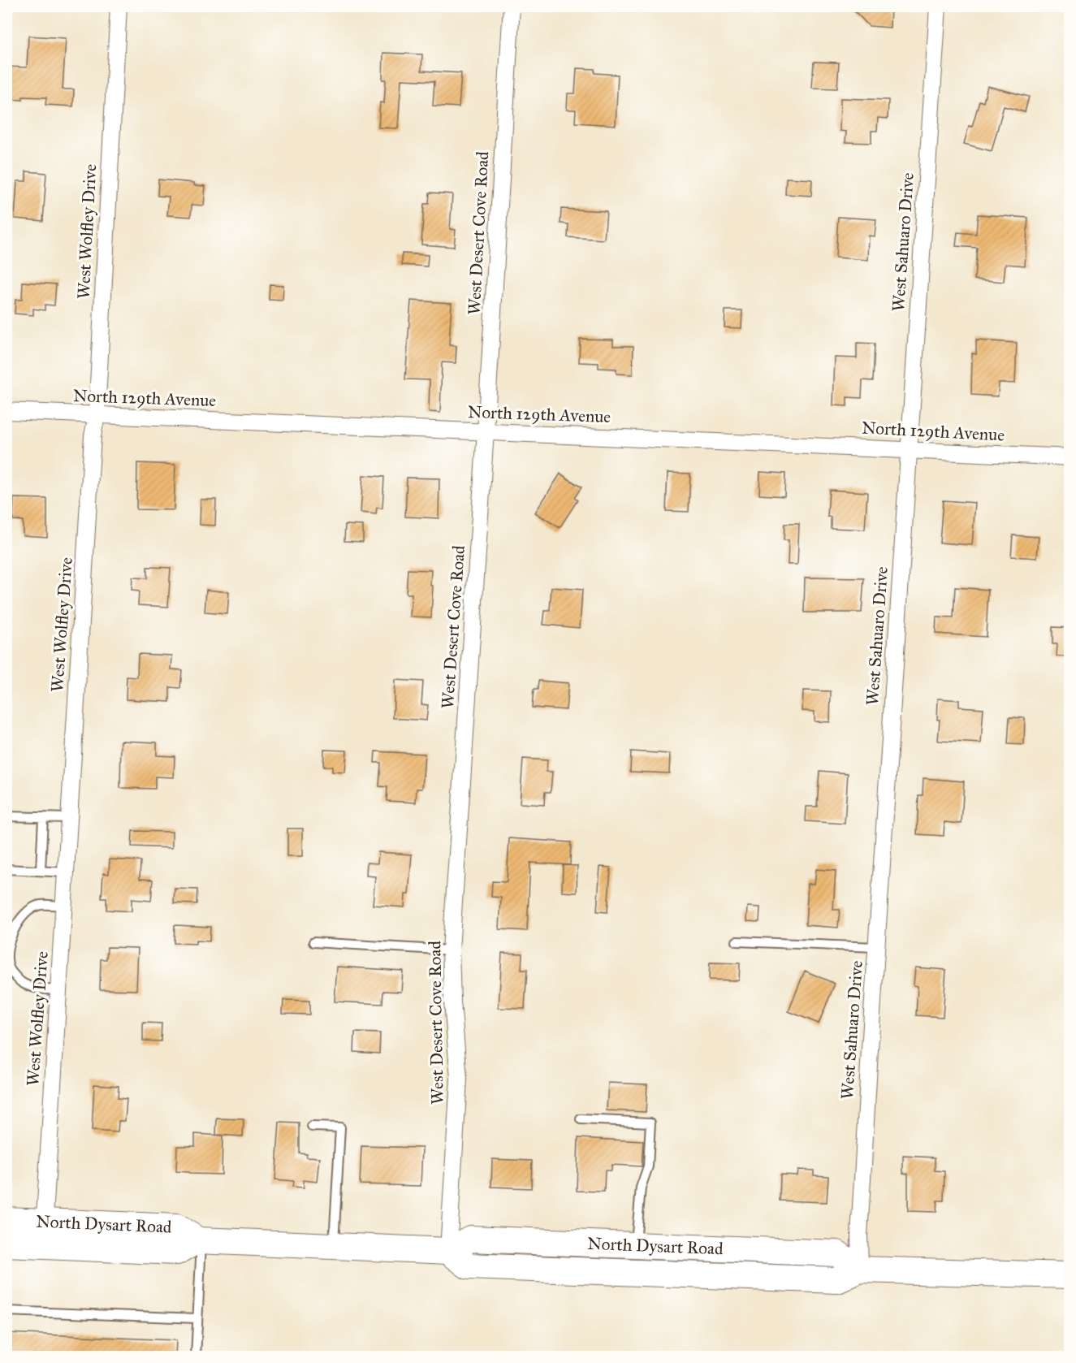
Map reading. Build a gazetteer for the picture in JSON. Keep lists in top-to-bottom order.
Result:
{
  "streets": {
    "main road": ["North Dysart Road"],
    "street": [
      "West Wolfley Drive",
      "West Desert Cove Road",
      "West Sahuaro Drive",
      "North 129th Avenue"
    ]
  },
  "crossings": [
    ["West Wolfley Drive", "North 129th Avenue"],
    ["West Wolfley Drive", "North Dysart Road"],
    ["West Desert Cove Road", "North 129th Avenue"],
    ["West Desert Cove Road", "North Dysart Road"],
    ["West Sahuaro Drive", "North 129th Avenue"],
    ["West Sahuaro Drive", "North Dysart Road"]
  ]
}
